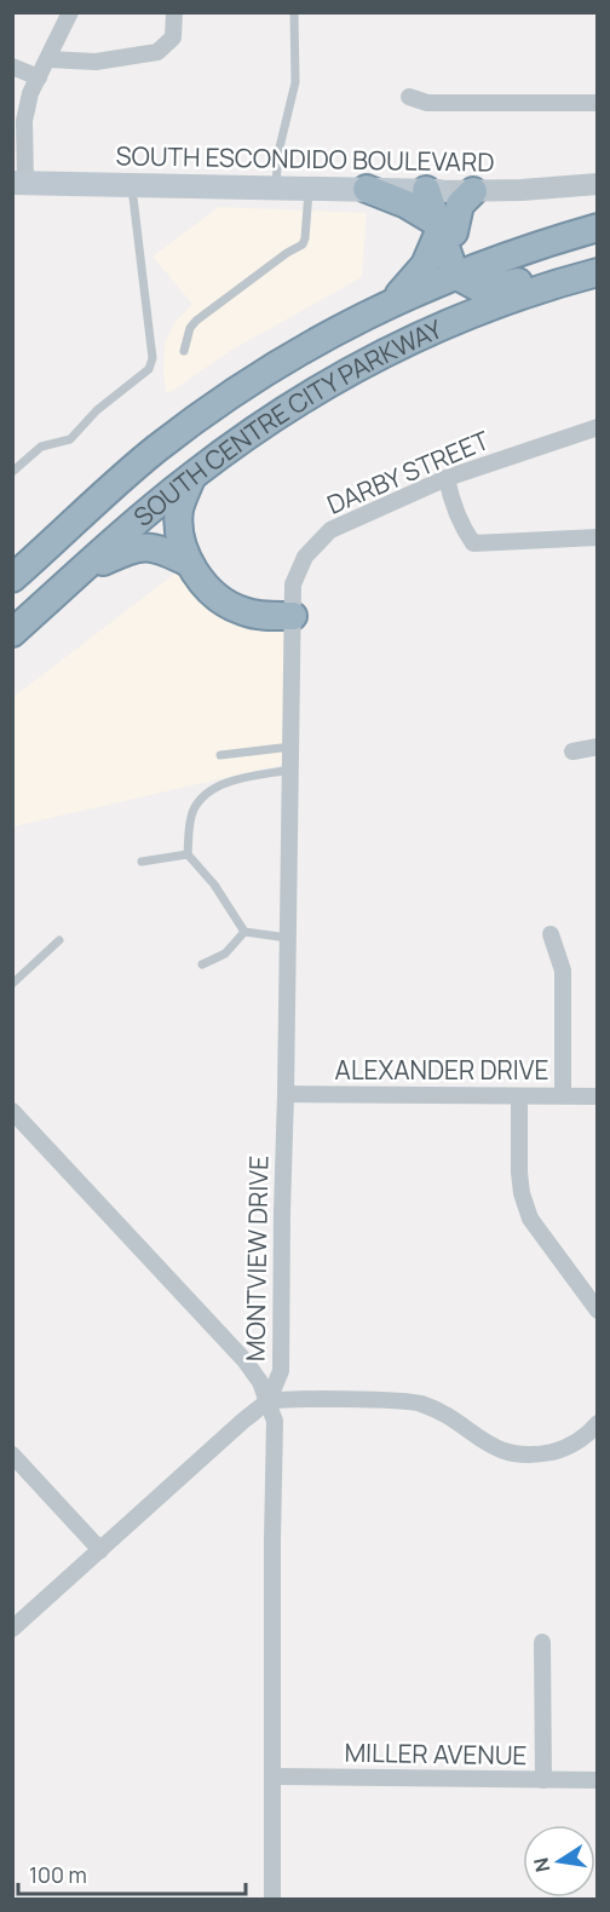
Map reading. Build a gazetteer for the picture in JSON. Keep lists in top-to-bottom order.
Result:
{
  "streets": {
    "highway": ["SOUTH CENTRE CITY PARKWAY"],
    "main road": ["SOUTH ESCONDIDO BOULEVARD"],
    "street": [
      "DARBY STREET",
      "ALEXANDER DRIVE",
      "MONTVIEW DRIVE",
      "MILLER AVENUE"
    ]
  },
  "crossings": [
    ["DARBY STREET", "MONTVIEW DRIVE"],
    ["ALEXANDER DRIVE", "MONTVIEW DRIVE"]
  ],
  "scale_bar": "100 m",
  "north": "left"
}
